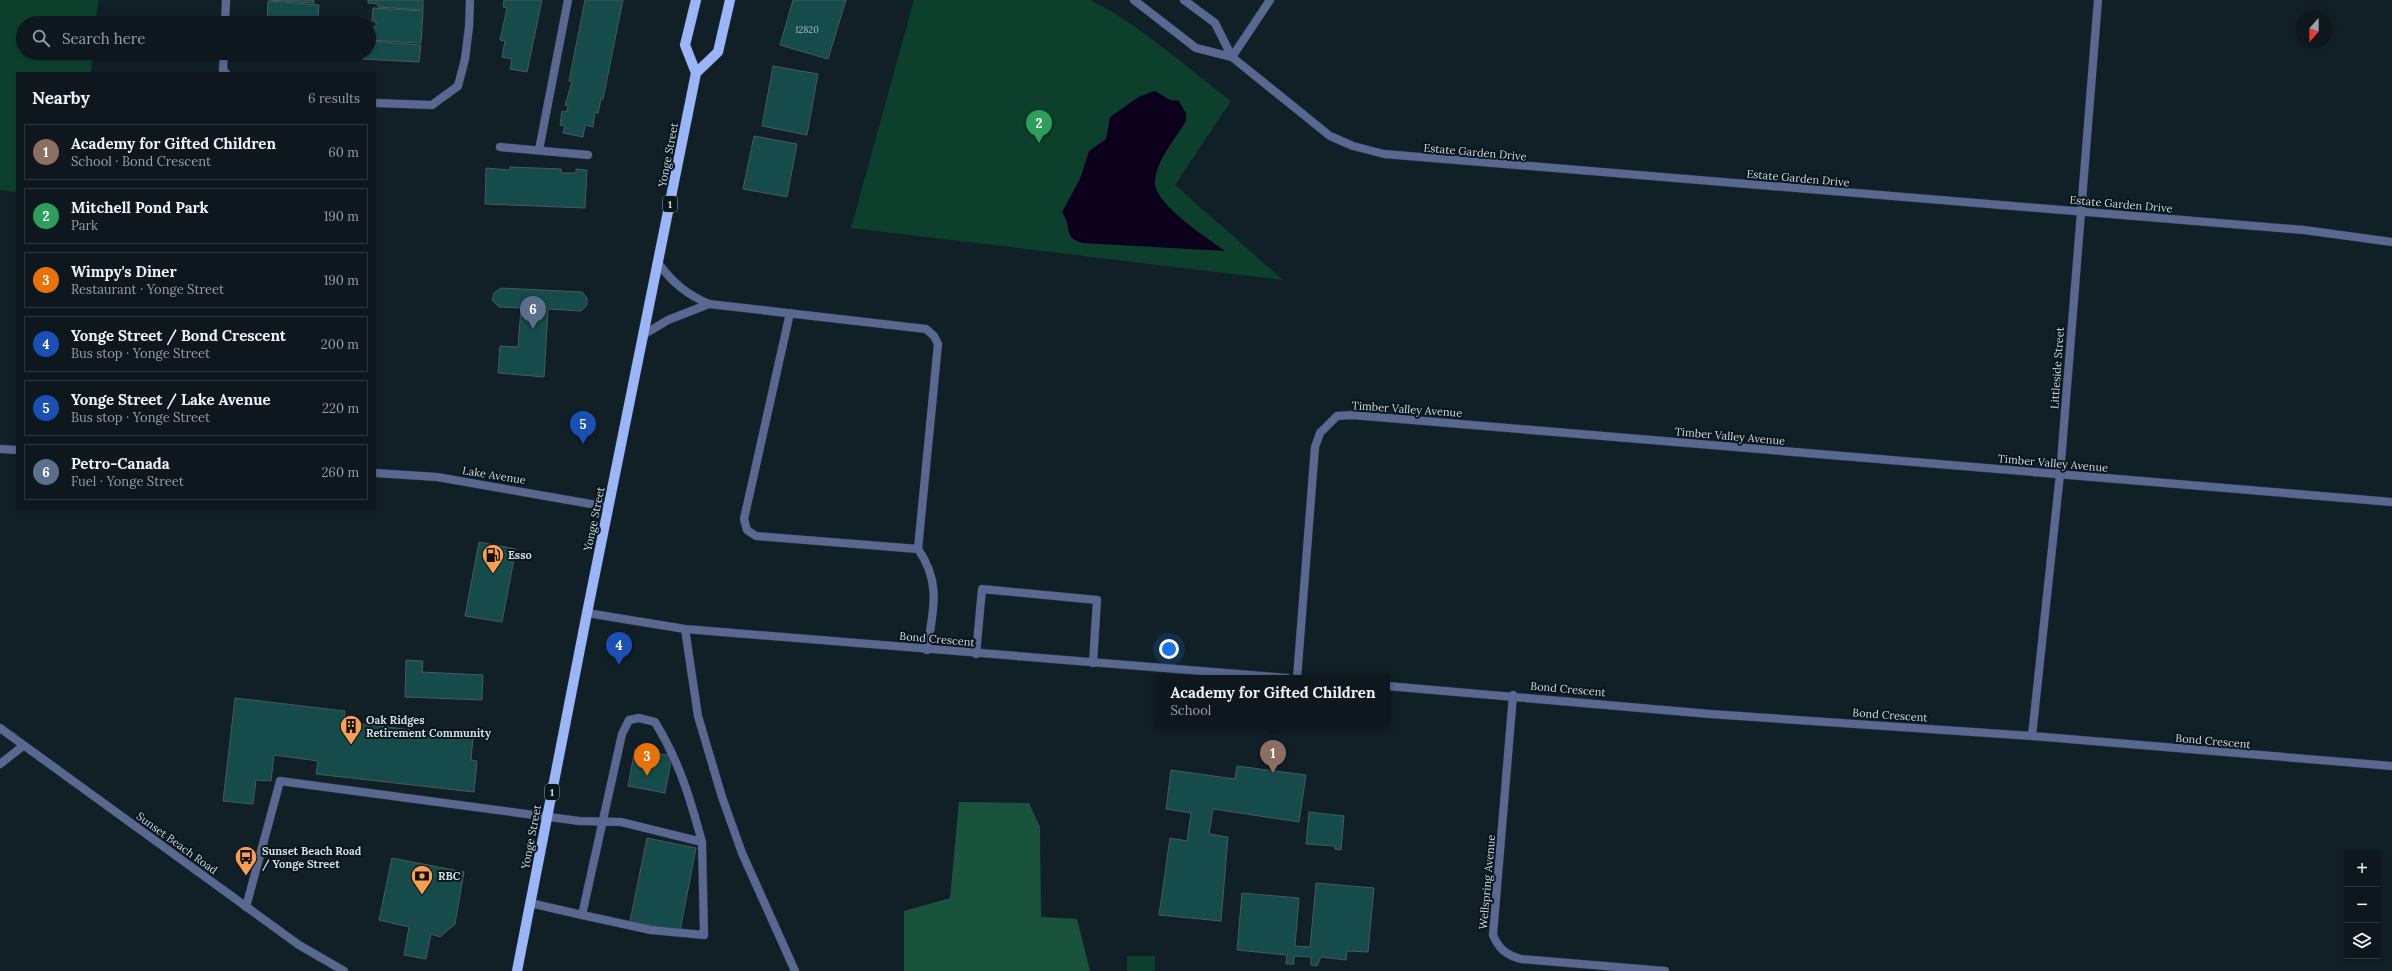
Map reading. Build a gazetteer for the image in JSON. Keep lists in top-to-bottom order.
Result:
{
  "streets": {
    "main road": ["Yonge Street", "1"],
    "street": [
      "Estate Garden Drive",
      "Littleside Street",
      "Timber Valley Avenue",
      "Lake Avenue",
      "Bond Crescent",
      "Sunset Beach Road",
      "Wellspring Avenue"
    ]
  },
  "crossings": [
    ["Estate Garden Drive", "Littleside Street"],
    ["Yonge Street", "Lake Avenue"],
    ["Yonge Street", "Bond Crescent"],
    ["Littleside Street", "Timber Valley Avenue"],
    ["Littleside Street", "Bond Crescent"],
    ["Bond Crescent", "Wellspring Avenue"]
  ],
  "places": {
    "fuel station": ["Esso"],
    "building": ["Oak Ridges Retirement Community"],
    "bus stop": ["Sunset Beach Road / Yonge Street"],
    "bank": ["RBC"]
  },
  "house_numbers": ["12820"],
  "north": "bottom",
  "page": {
    "search": "Search here",
    "heading": ["Nearby", "6 results"],
    "pins": [
      "2",
      "6",
      "5",
      "4",
      "1",
      "3"
    ],
    "list": [
      {
        "mark": "1",
        "name": "Academy for Gifted Children",
        "note": "School · Bond Crescent",
        "value": "60 m"
      },
      {
        "mark": "2",
        "name": "Mitchell Pond Park",
        "note": "Park",
        "value": "190 m"
      },
      {
        "mark": "3",
        "name": "Wimpy's Diner",
        "note": "Restaurant · Yonge Street",
        "value": "190 m"
      },
      {
        "mark": "4",
        "name": "Yonge Street / Bond Crescent",
        "note": "Bus stop · Yonge Street",
        "value": "200 m"
      },
      {
        "mark": "5",
        "name": "Yonge Street / Lake Avenue",
        "note": "Bus stop · Yonge Street",
        "value": "220 m"
      },
      {
        "mark": "6",
        "name": "Petro-Canada",
        "note": "Fuel · Yonge Street",
        "value": "260 m"
      }
    ],
    "popup": ["Academy for Gifted Children", "School"],
    "map_buttons": ["+", "−"]
  }
}
